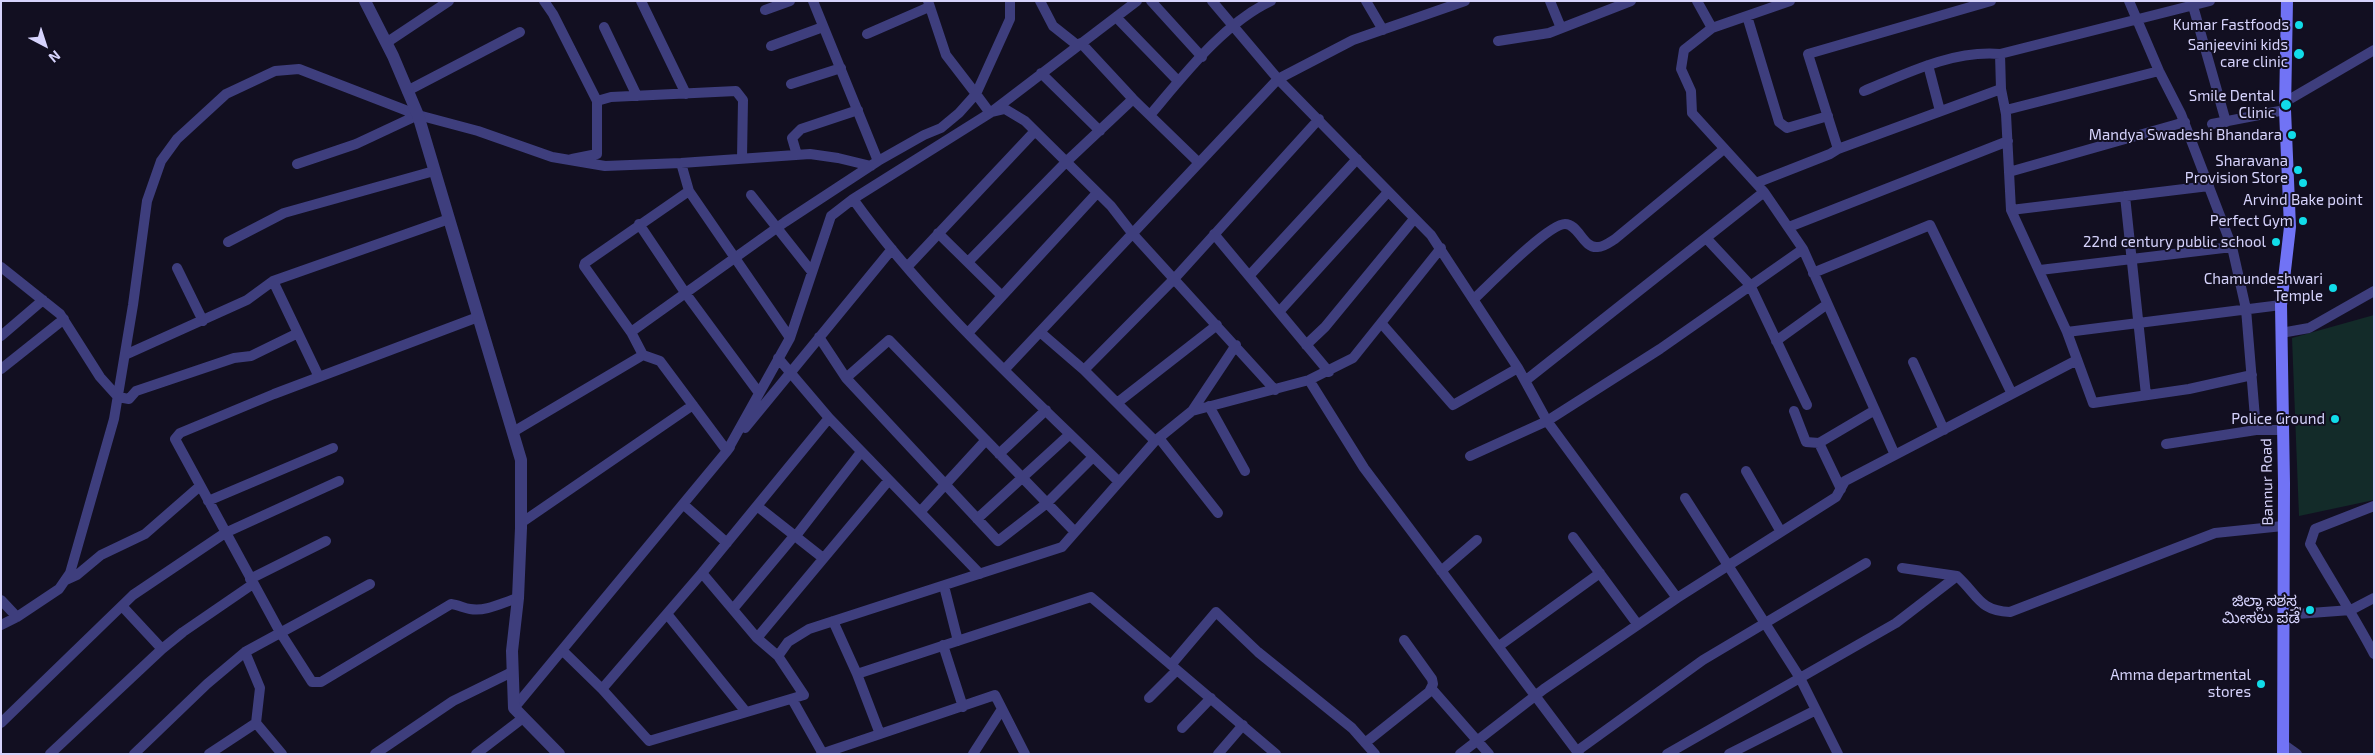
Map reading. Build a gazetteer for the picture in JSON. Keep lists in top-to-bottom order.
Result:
{
  "streets": {
    "main road": ["Bannur Road"]
  },
  "places": [
    "Kumar Fastfoods",
    "Sanjeevini kids care clinic",
    "Smile Dental Clinic",
    "Mandya Swadeshi Bhandara",
    "Sharavana Provision Store",
    "Arvind Bake point",
    "Perfect Gym",
    "22nd century public school",
    "Chamundeshwari Temple",
    "Police Ground",
    "ಜಿಲ್ಲಾ ಸಶಸ್ತ್ರ ಮೀಸಲು ಪಡೆ",
    "Amma departmental stores"
  ],
  "north": "bottom right"
}
